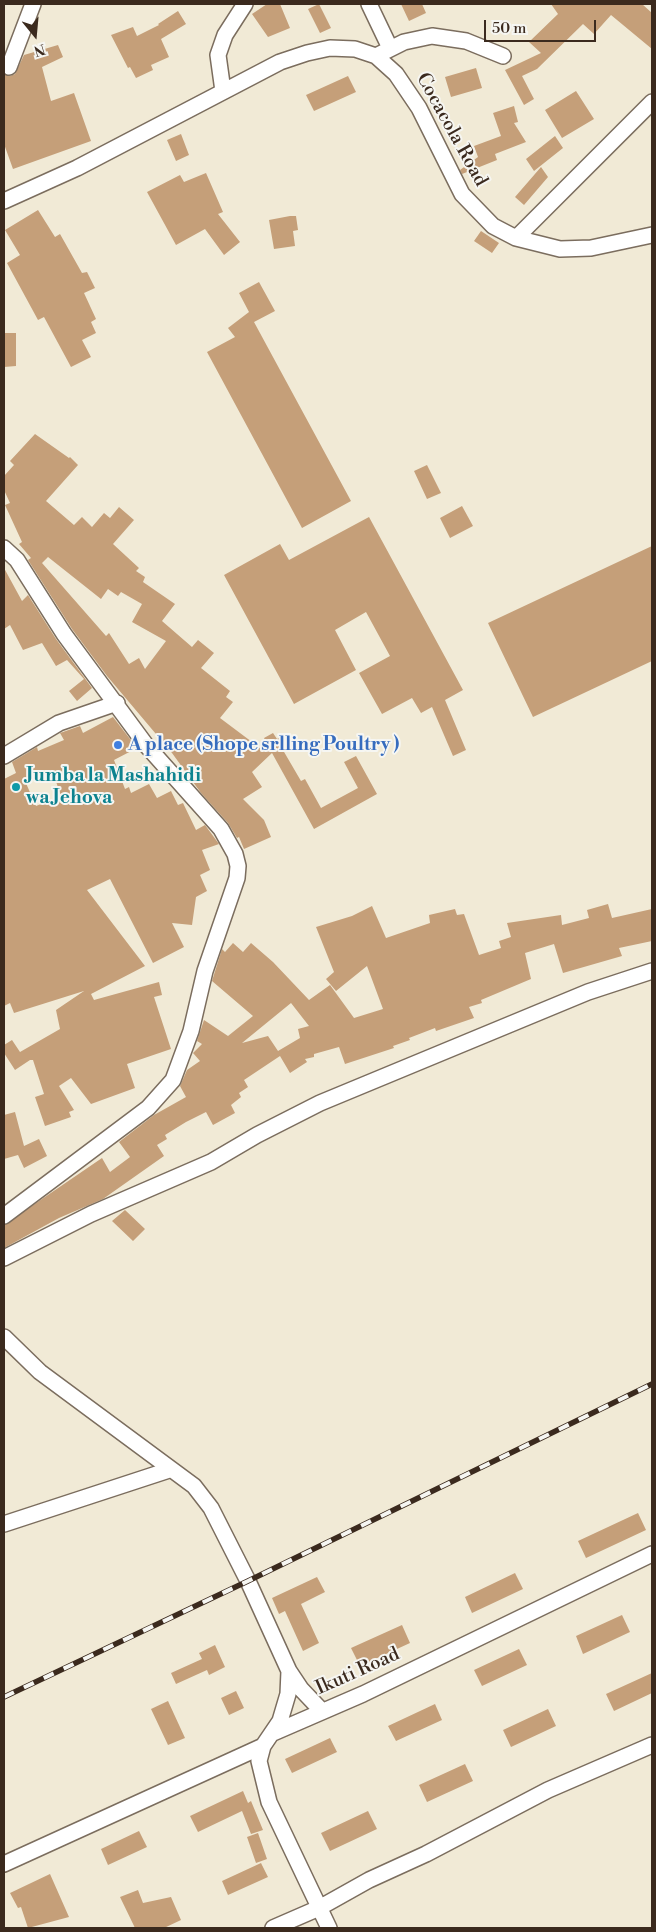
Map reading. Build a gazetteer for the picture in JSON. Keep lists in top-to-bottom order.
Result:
{
  "streets": {
    "street": ["Cocacola Road", "Ikuti Road"]
  },
  "places": ["A place (Shope srlling Poultry )", "Jumba la Mashahidi wa Jehova"],
  "scale_bar": "50 m",
  "north": "bottom"
}
